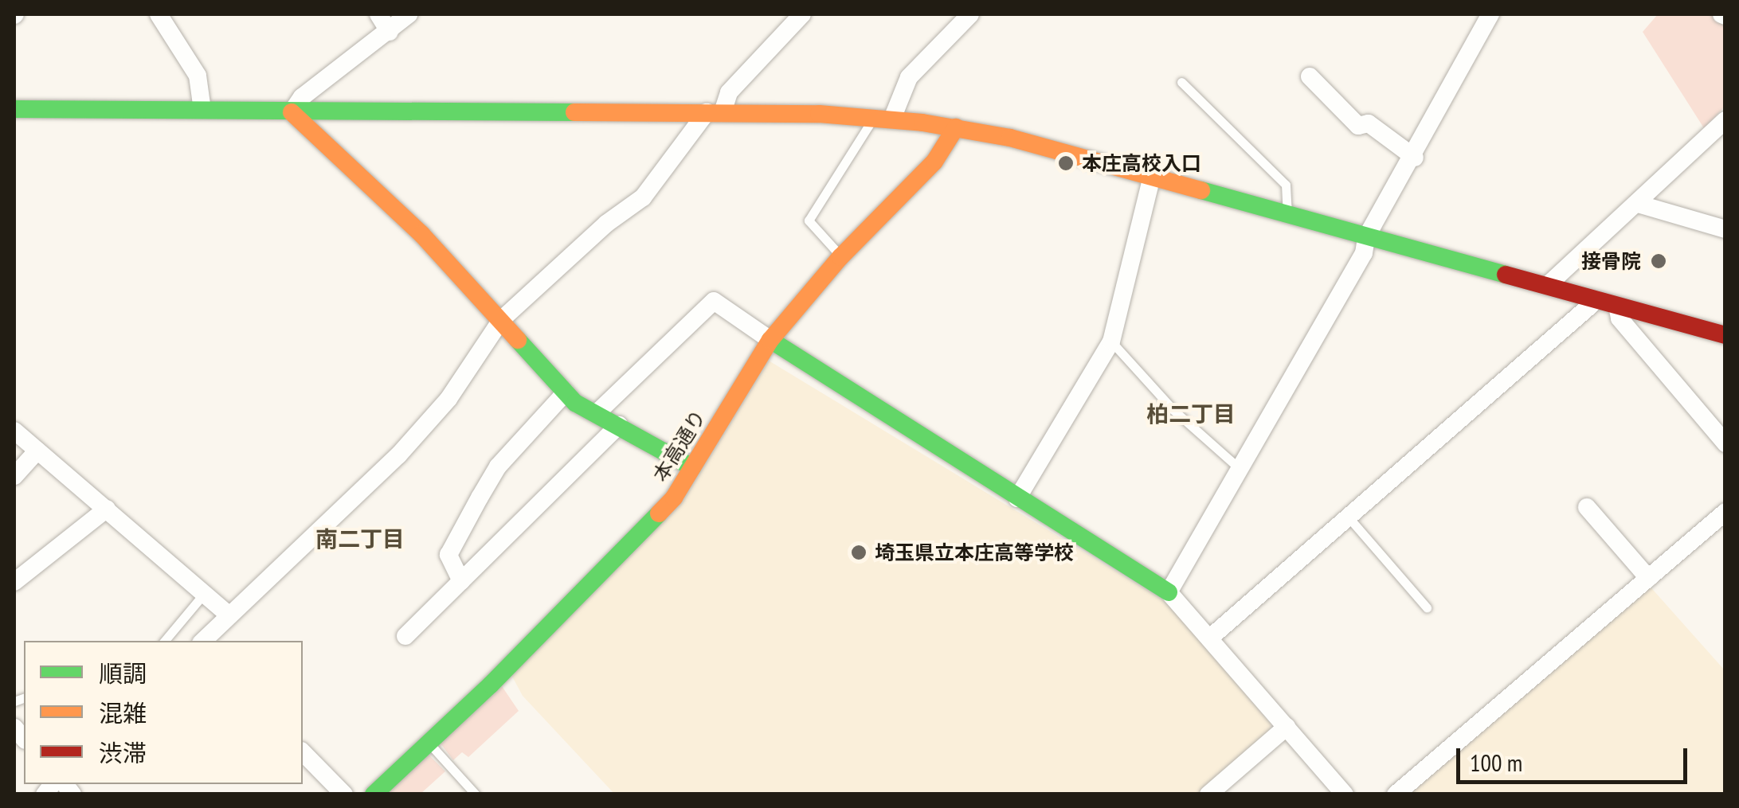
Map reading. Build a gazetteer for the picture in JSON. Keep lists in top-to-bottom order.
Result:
{
  "streets": {
    "street": ["本高通り"]
  },
  "districts": ["柏二丁目", "南二丁目"],
  "places": ["本庄高校入口", "接骨院", "埼玉県立本庄高等学校"],
  "legend": ["順調", "混雑", "渋滞"],
  "scale_bar": "100 m"
}
